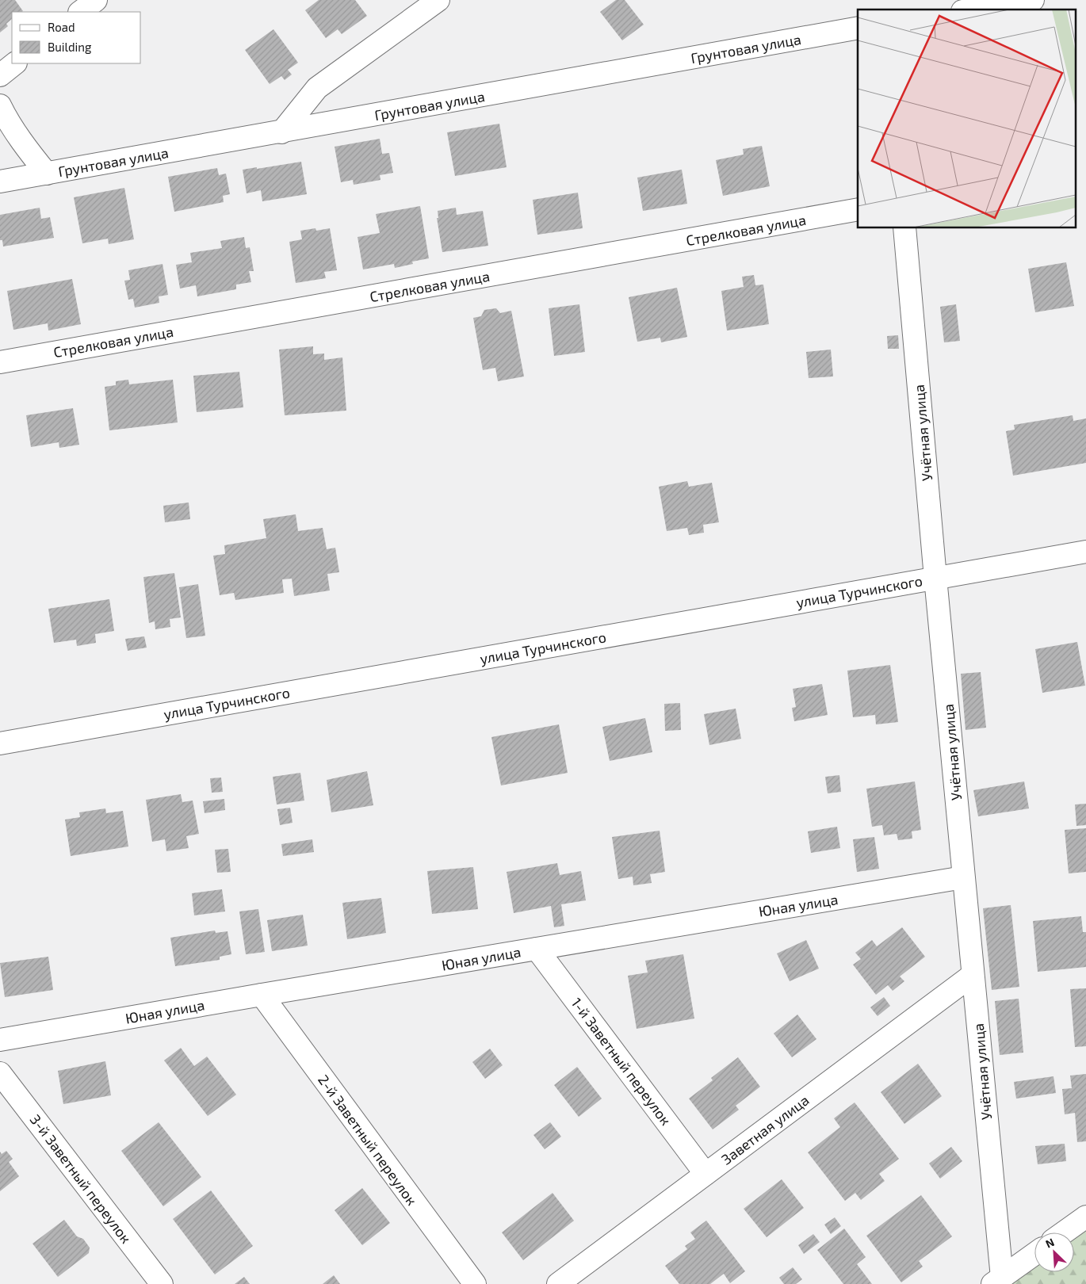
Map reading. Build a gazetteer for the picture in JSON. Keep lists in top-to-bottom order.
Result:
{
  "streets": {
    "street": [
      "Грунтовая улица",
      "Стрелковая улица",
      "Учётная улица",
      "улица Турчинского",
      "Юная улица",
      "1-й Заветный переулок",
      "Заветная улица",
      "2-й Заветный переулок",
      "3-й Заветный переулок"
    ]
  },
  "crossings": [
    ["Учётная улица", "улица Турчинского"],
    ["Учётная улица", "Юная улица"],
    ["Учётная улица", "Заветная улица"],
    ["Юная улица", "1-й Заветный переулок"],
    ["Юная улица", "2-й Заветный переулок"],
    ["1-й Заветный переулок", "Заветная улица"]
  ],
  "legend": ["Road", "Building"],
  "north": "top left"
}
